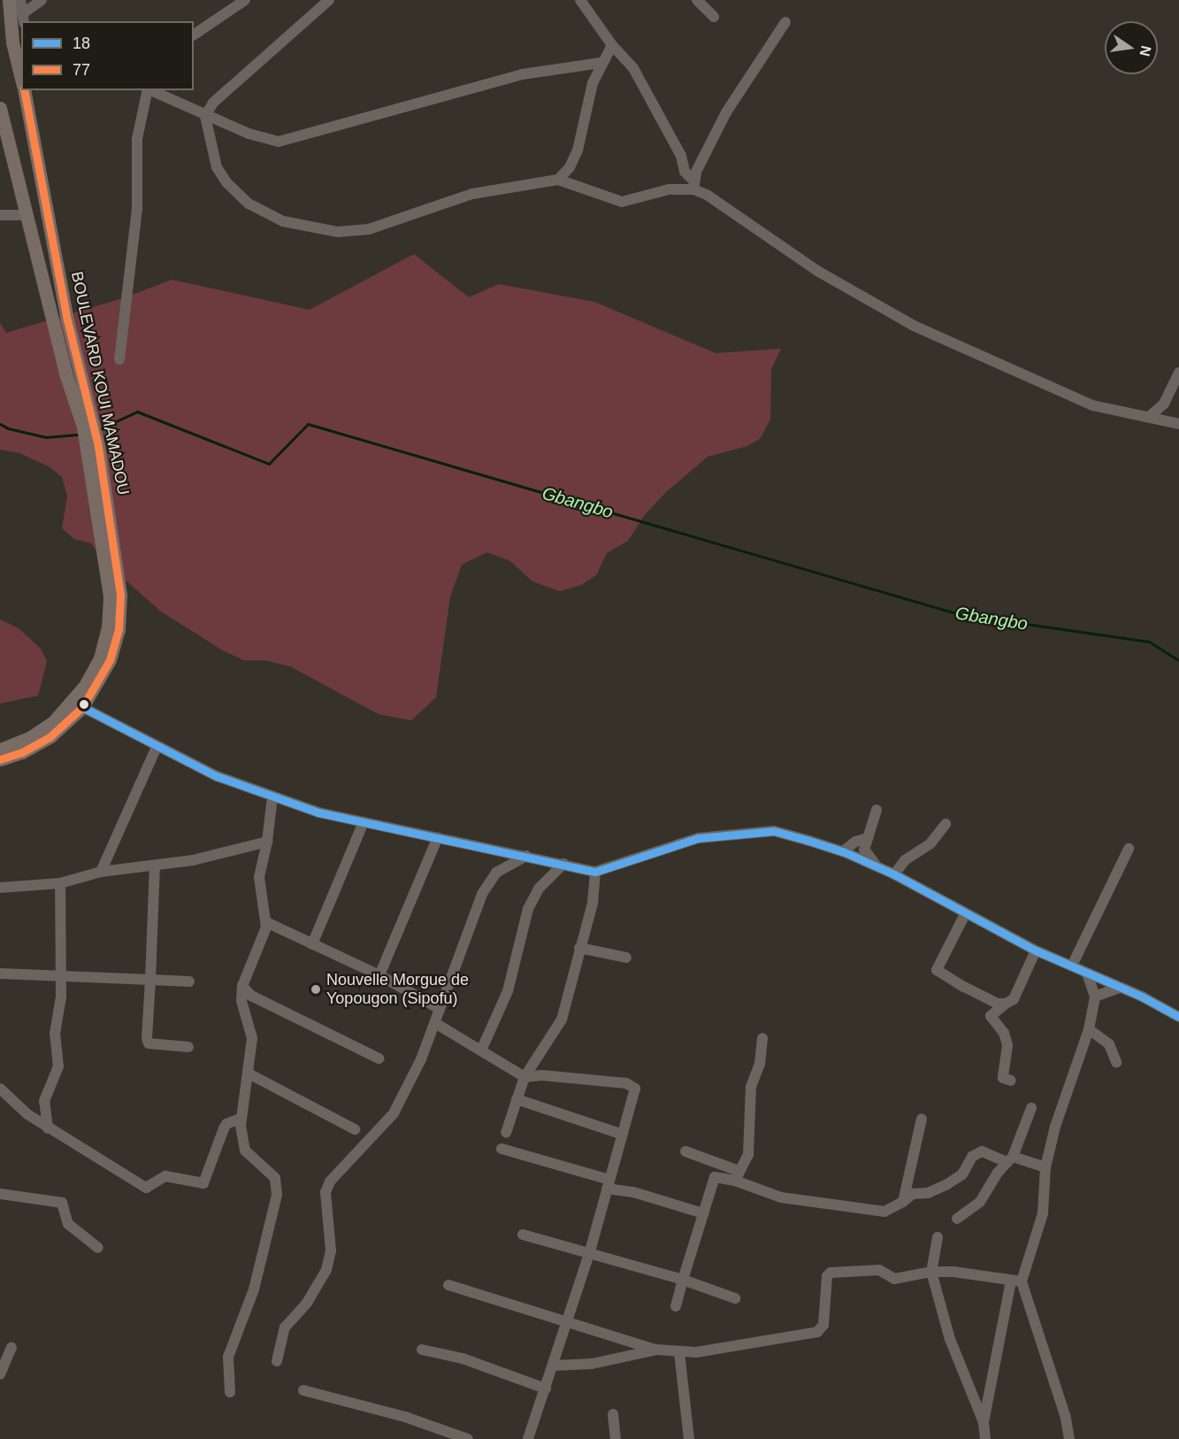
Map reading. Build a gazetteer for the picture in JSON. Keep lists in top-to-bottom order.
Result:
{
  "streets": {
    "main road": ["BOULEVARD KOUI MAMADOU"]
  },
  "water": ["Gbangbo"],
  "places": ["Nouvelle Morgue de Yopougon (Sipofu)"],
  "lines": ["transit line 77", "transit line 18"],
  "legend": ["18", "77"],
  "north": "right"
}
